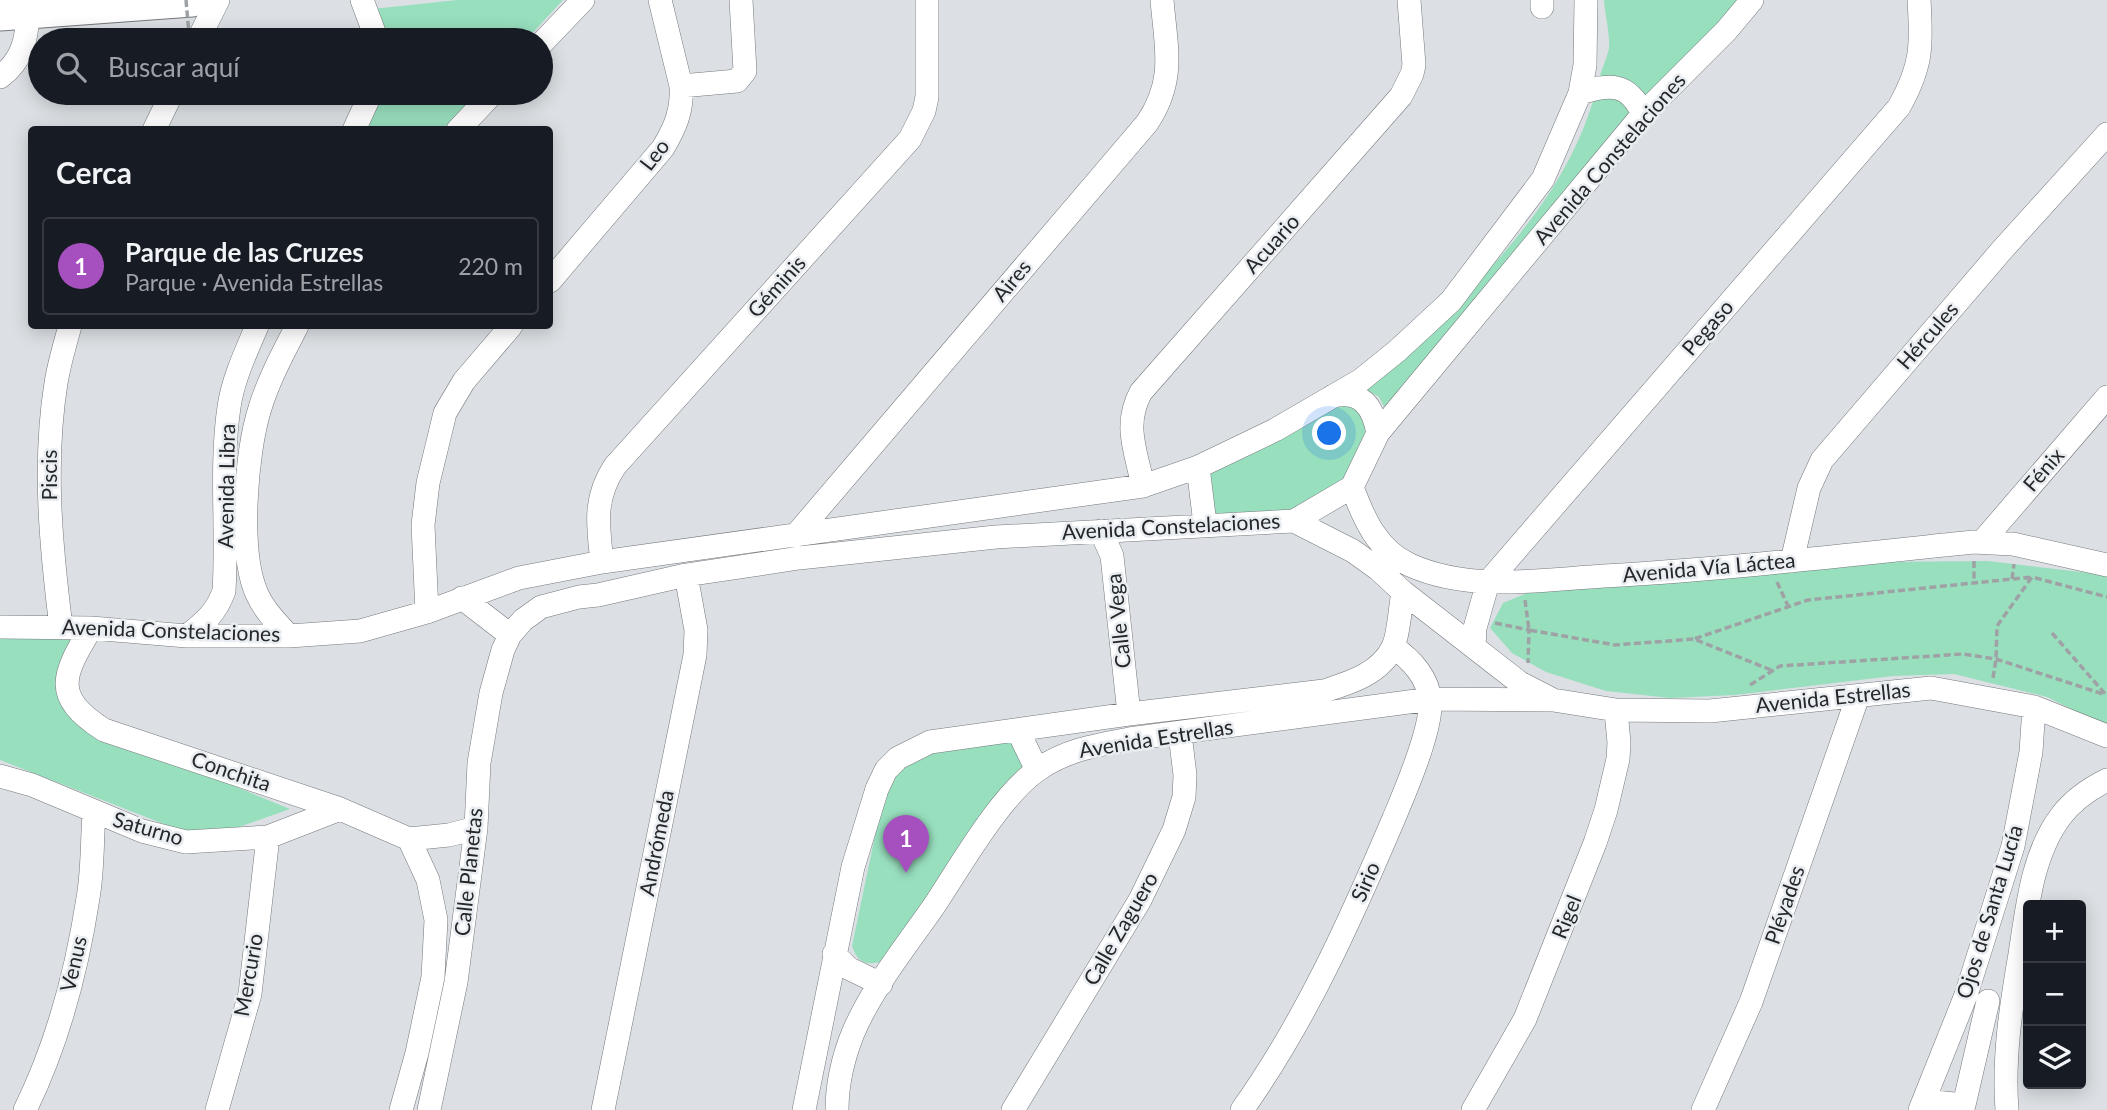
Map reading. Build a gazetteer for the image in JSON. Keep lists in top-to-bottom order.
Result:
{
  "streets": {
    "street": [
      "Leo",
      "Avenida Constelaciones",
      "Acuario",
      "Aires",
      "Géminis",
      "Pegaso",
      "Hércules",
      "Fénix",
      "Piscis",
      "Avenida Libra",
      "Avenida Vía Láctea",
      "Calle Vega",
      "Avenida Estrellas",
      "Conchita",
      "Saturno",
      "Andrómeda",
      "Calle Planetas",
      "Sirio",
      "Pléyades",
      "Ojos de Santa Lucía",
      "Rigel",
      "Calle Zaguero",
      "Venus",
      "Mercurio"
    ]
  },
  "crossings": [
    ["Avenida Constelaciones", "Acuario"],
    ["Avenida Constelaciones", "Aires"],
    ["Avenida Constelaciones", "Géminis"],
    ["Avenida Constelaciones", "Piscis"],
    ["Avenida Constelaciones", "Avenida Libra"],
    ["Avenida Constelaciones", "Avenida Vía Láctea"],
    ["Avenida Constelaciones", "Calle Vega"],
    ["Avenida Constelaciones", "Conchita"],
    ["Avenida Constelaciones", "Andrómeda"],
    ["Avenida Constelaciones", "Calle Planetas"],
    ["Pegaso", "Avenida Vía Láctea"],
    ["Pegaso", "Avenida Estrellas"],
    ["Hércules", "Avenida Vía Láctea"],
    ["Fénix", "Avenida Vía Láctea"],
    ["Calle Vega", "Avenida Estrellas"],
    ["Avenida Estrellas", "Sirio"],
    ["Avenida Estrellas", "Pléyades"],
    ["Avenida Estrellas", "Ojos de Santa Lucía"],
    ["Avenida Estrellas", "Rigel"],
    ["Avenida Estrellas", "Calle Zaguero"],
    ["Conchita", "Saturno"],
    ["Conchita", "Calle Planetas"],
    ["Saturno", "Venus"],
    ["Saturno", "Mercurio"]
  ],
  "page": {
    "search": "Buscar aquí",
    "heading": "Cerca",
    "list": [
      {
        "mark": "1",
        "name": "Parque de las Cruzes",
        "note": "Parque · Avenida Estrellas",
        "value": "220 m"
      }
    ],
    "pins": "1",
    "map_buttons": ["+", "−"]
  }
}
